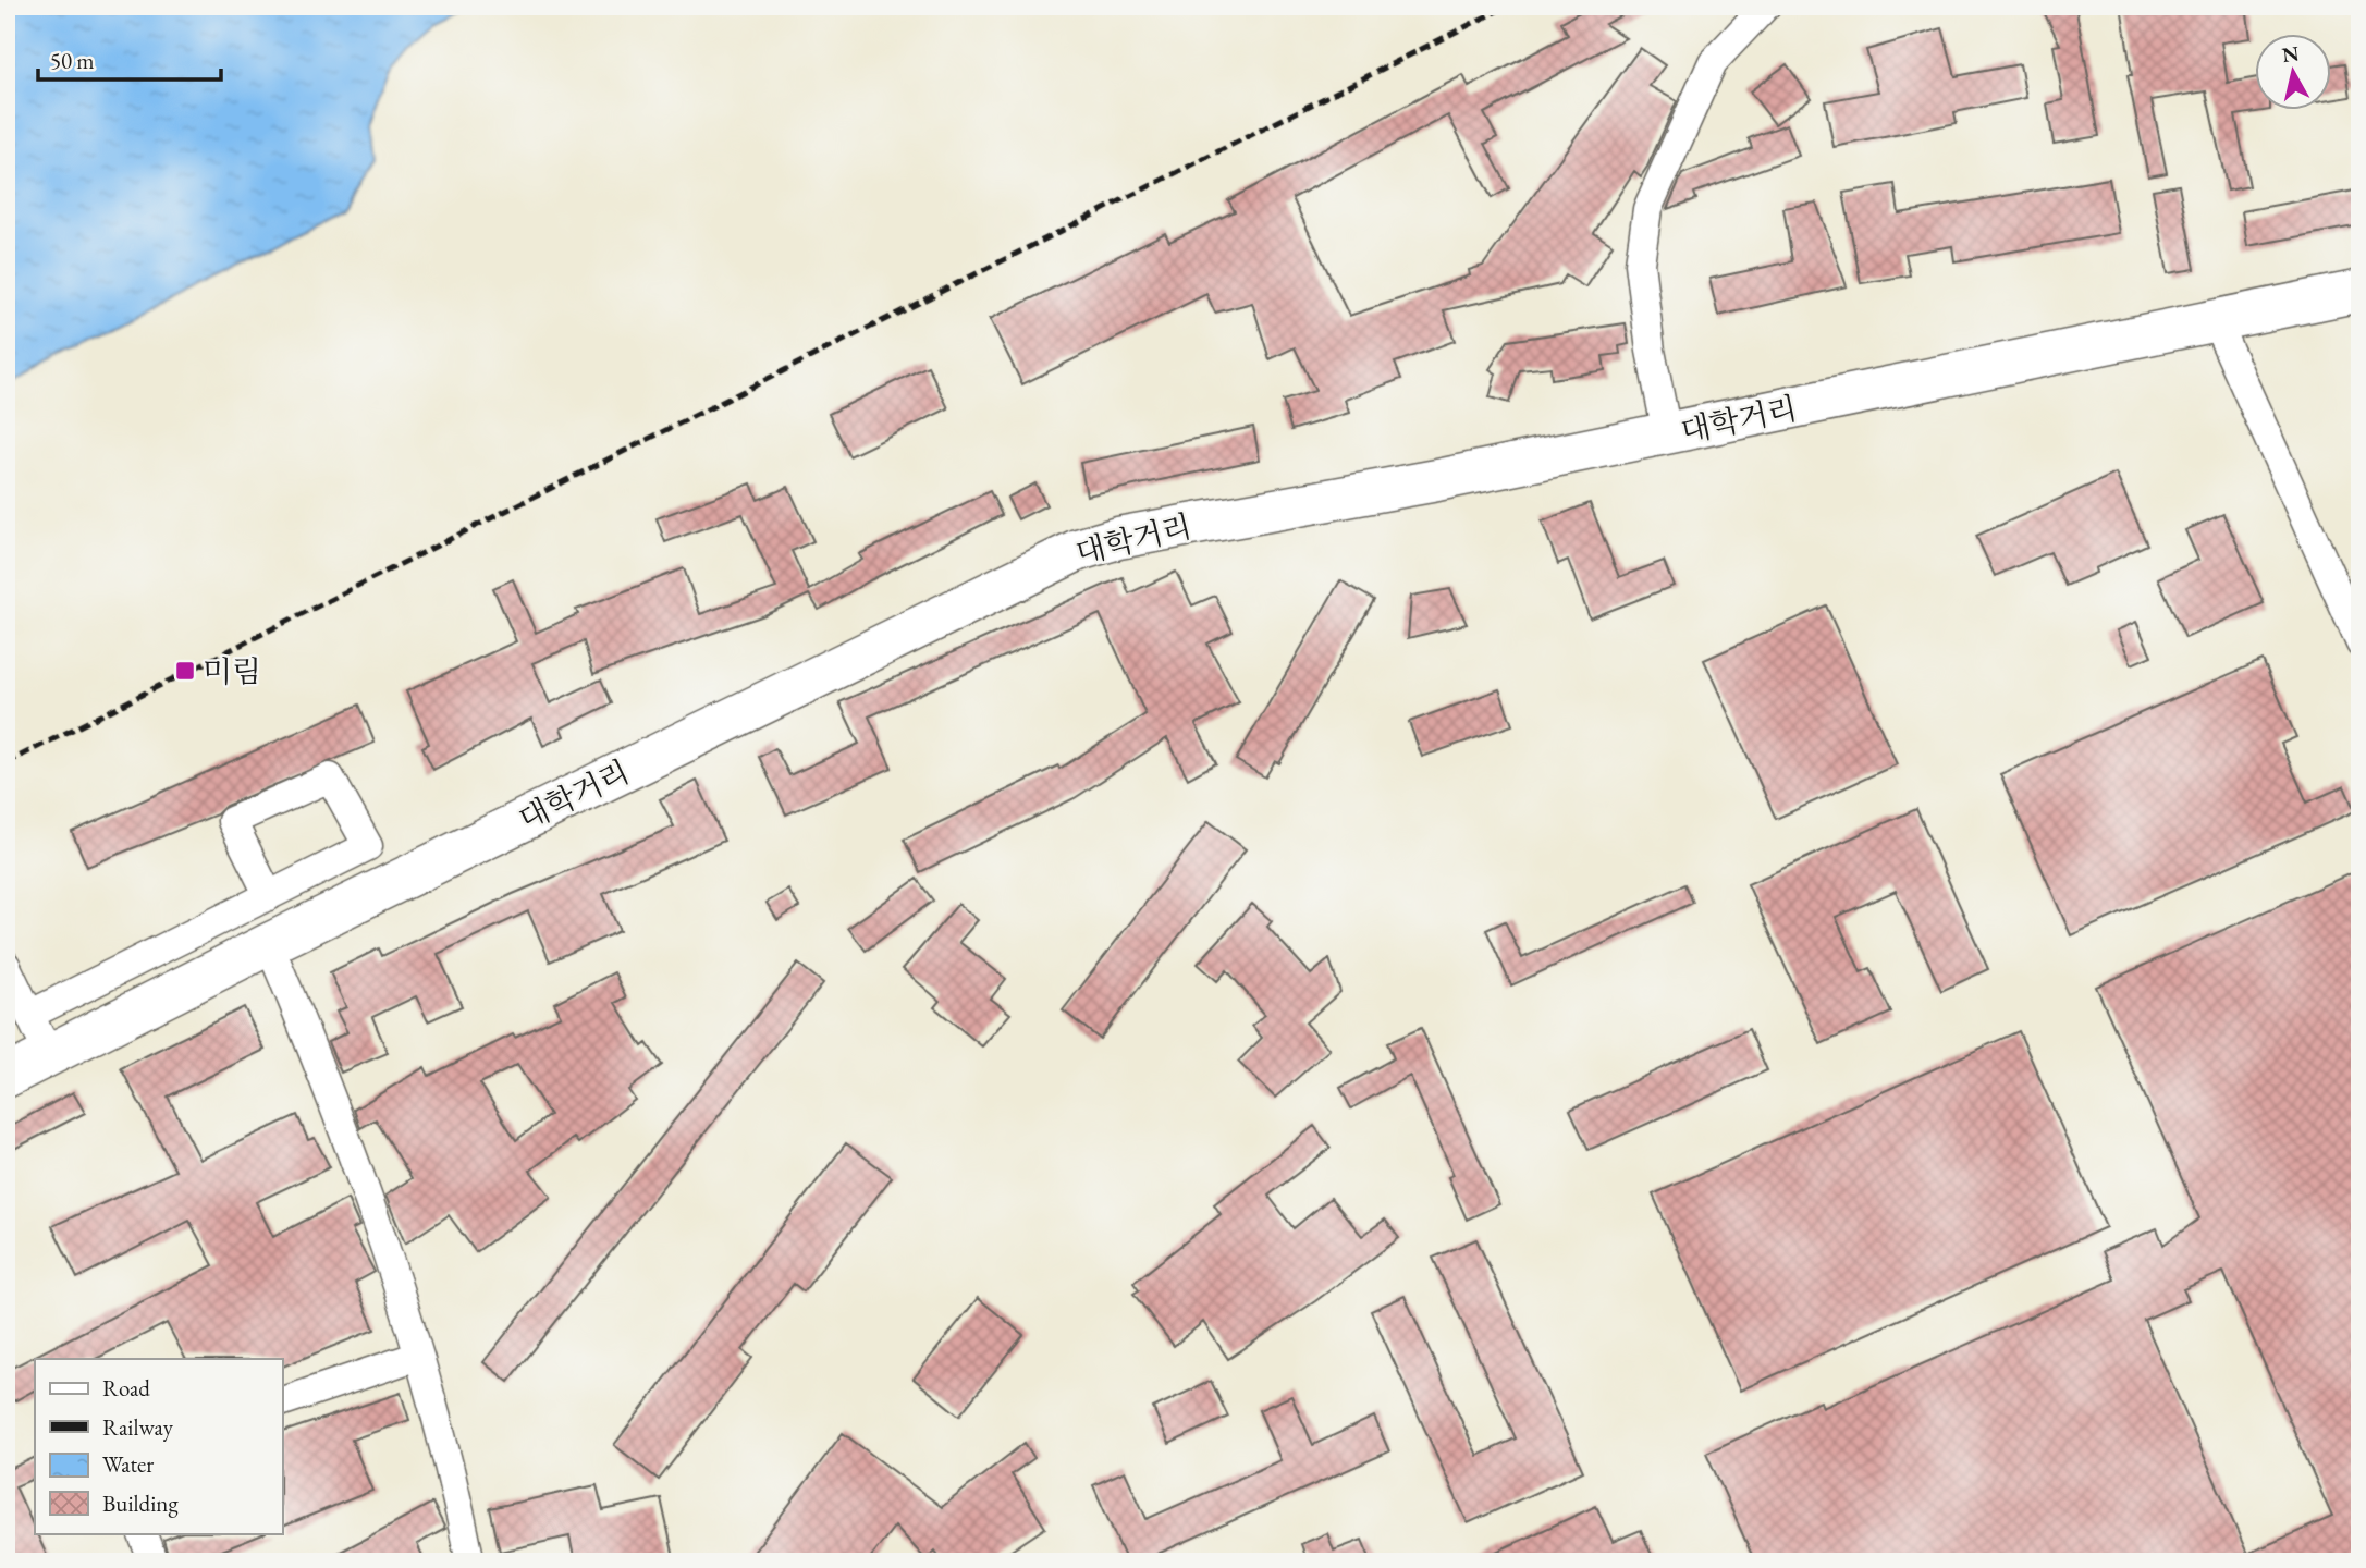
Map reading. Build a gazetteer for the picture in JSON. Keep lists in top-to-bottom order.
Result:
{
  "streets": {
    "main road": ["대학거리"]
  },
  "places": {
    "transit": ["미림"]
  },
  "legend": [
    "Road",
    "Railway",
    "Water",
    "Building"
  ],
  "scale_bar": "50 m",
  "north": "top"
}
